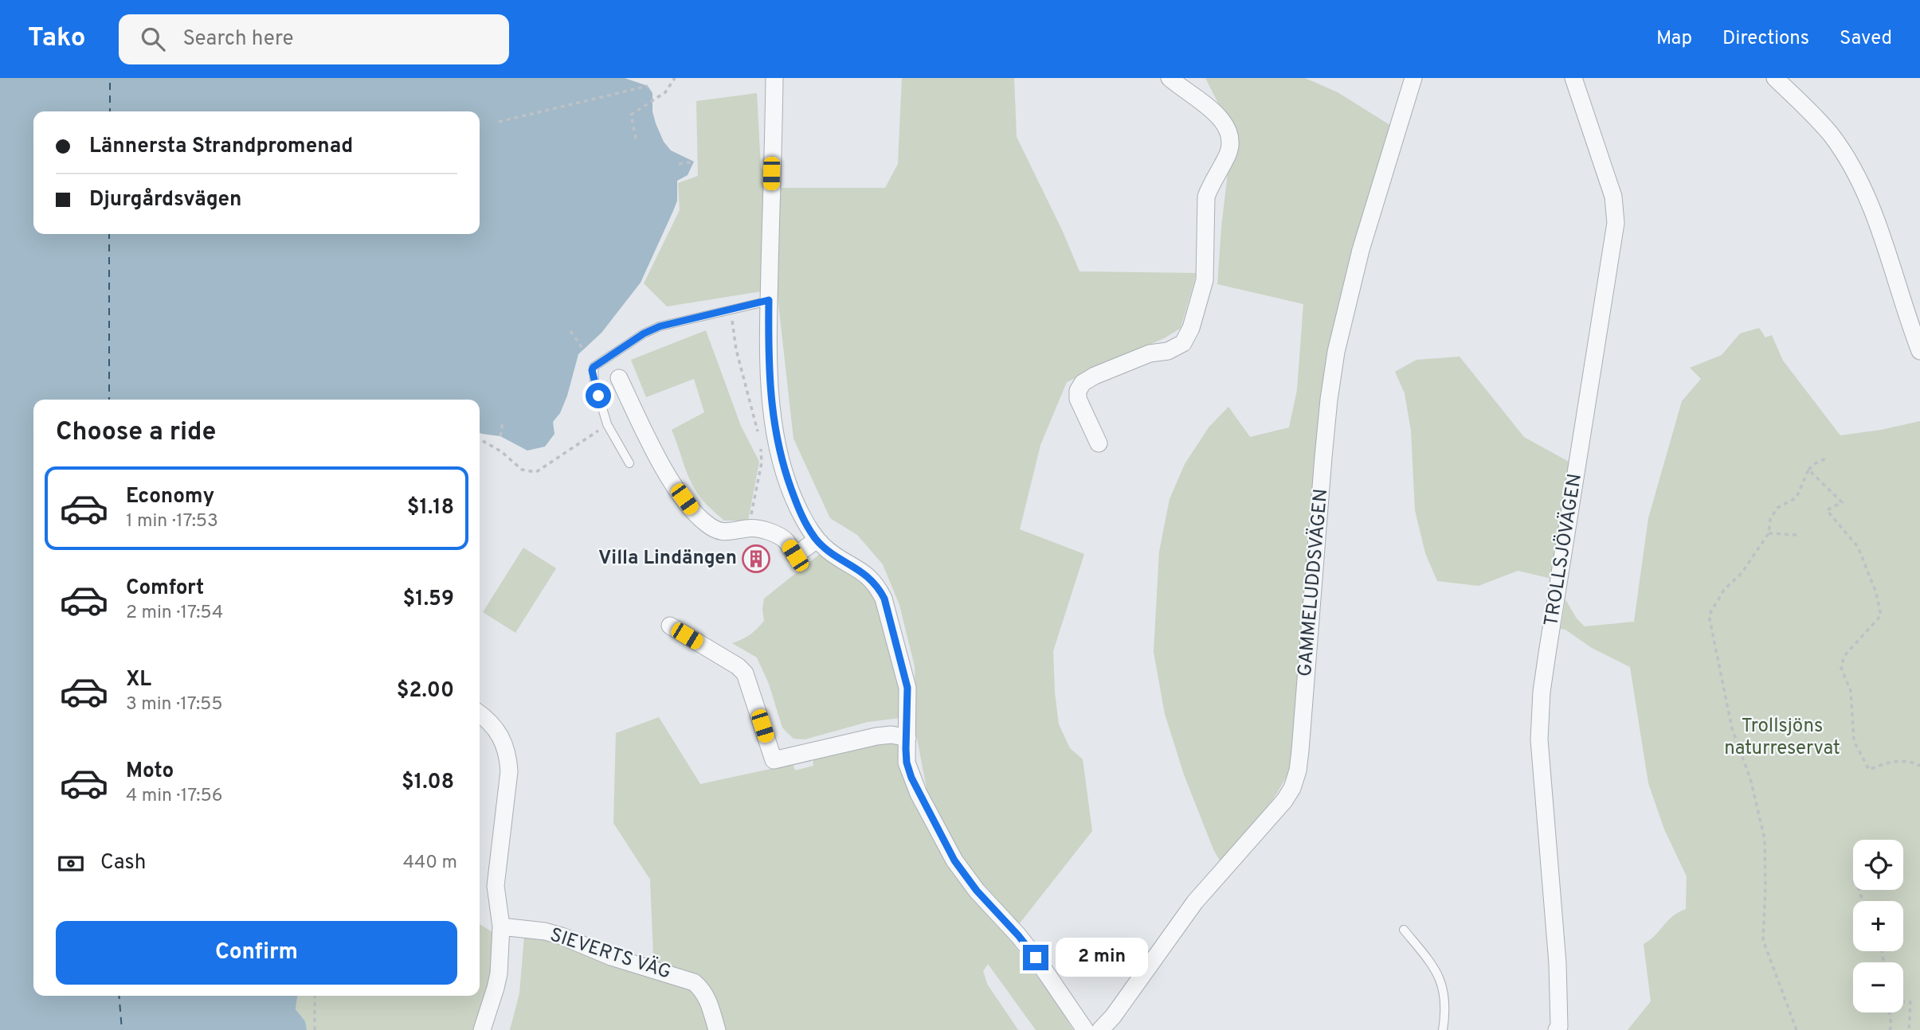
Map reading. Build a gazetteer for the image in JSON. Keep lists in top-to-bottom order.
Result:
{
  "streets": {
    "street": ["TROLLSJÖVÄGEN", "GAMMELUDDSVÄGEN", "SIEVERTS VÄG"]
  },
  "parks": ["Trollsjöns naturreservat"],
  "places": {
    "building": ["Villa Lindängen"]
  },
  "page": {
    "header": "Tako",
    "search": "Search here",
    "nav": ["Map", "Directions", "Saved"],
    "banner": ["Lännersta Strandpromenad", "Djurgårdsvägen"],
    "heading": "Choose a ride",
    "list": [
      {
        "name": "Economy",
        "note": "1 min · 17:53",
        "value": "$1.18"
      },
      {
        "name": "Comfort",
        "note": "2 min · 17:54",
        "value": "$1.59"
      },
      {
        "name": "XL",
        "note": "3 min · 17:55",
        "value": "$2.00"
      },
      {
        "name": "Moto",
        "note": "4 min · 17:56",
        "value": "$1.08"
      }
    ],
    "pay": ["Cash", "440 m"],
    "map_buttons": ["+", "−"],
    "buttons": "Confirm",
    "bubble": "2 min"
  }
}
